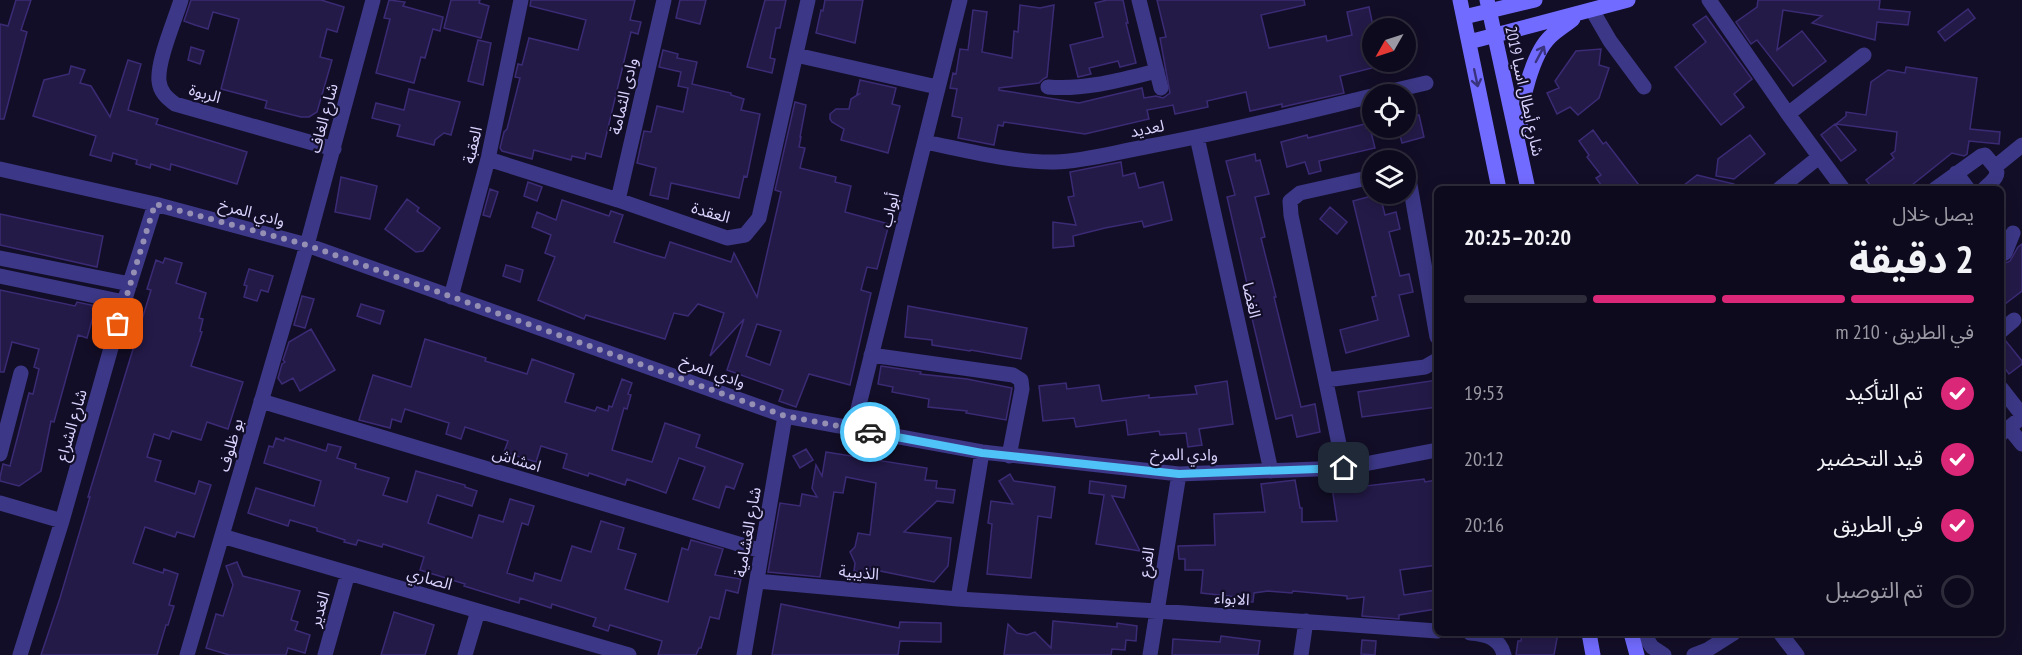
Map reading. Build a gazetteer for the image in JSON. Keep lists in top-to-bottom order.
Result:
{
  "streets": {
    "main road": ["شارع أبطال اسيا 2019"],
    "street": [
      "الربوة",
      "وادى الثمامة",
      "شارع الغاف",
      "لعديد",
      "العقبة",
      "أبواب",
      "وادي المرخ",
      "العقدة",
      "الغضا",
      "شارع الشراع",
      "بو ظلوف",
      "امشاش",
      "شارع الغشامية",
      "الفرع",
      "الذيبية",
      "الصاري",
      "الابواء",
      "الغدير"
    ]
  },
  "crossings": [
    ["الربوة", "شارع الغاف"],
    ["وادى الثمامة", "العقدة"],
    ["شارع الغاف", "وادي المرخ"],
    ["شارع الغاف", "بو ظلوف"],
    ["لعديد", "أبواب"],
    ["لعديد", "الغضا"],
    ["العقبة", "وادي المرخ"],
    ["العقبة", "العقدة"],
    ["أبواب", "وادي المرخ"],
    ["وادي المرخ", "الغضا"],
    ["وادي المرخ", "شارع الشراع"],
    ["وادي المرخ", "بو ظلوف"],
    ["وادي المرخ", "شارع الغشامية"],
    ["وادي المرخ", "الفرع"],
    ["بو ظلوف", "امشاش"],
    ["بو ظلوف", "الصاري"],
    ["امشاش", "شارع الغشامية"],
    ["شارع الغشامية", "الذيبية"],
    ["الفرع", "الذيبية"],
    ["الفرع", "الابواء"],
    ["الذيبية", "الابواء"],
    ["الصاري", "الغدير"]
  ],
  "north": "bottom left",
  "page": {
    "heading": ["2 دقيقة", "يصل خلال", "20:20–20:25"],
    "bar": "في الطريق · 210 m",
    "list": [
      ["تم التأكيد", "19:53"],
      ["قيد التحضير", "20:12"],
      ["في الطريق", "20:16"],
      "تم التوصيل"
    ]
  }
}
